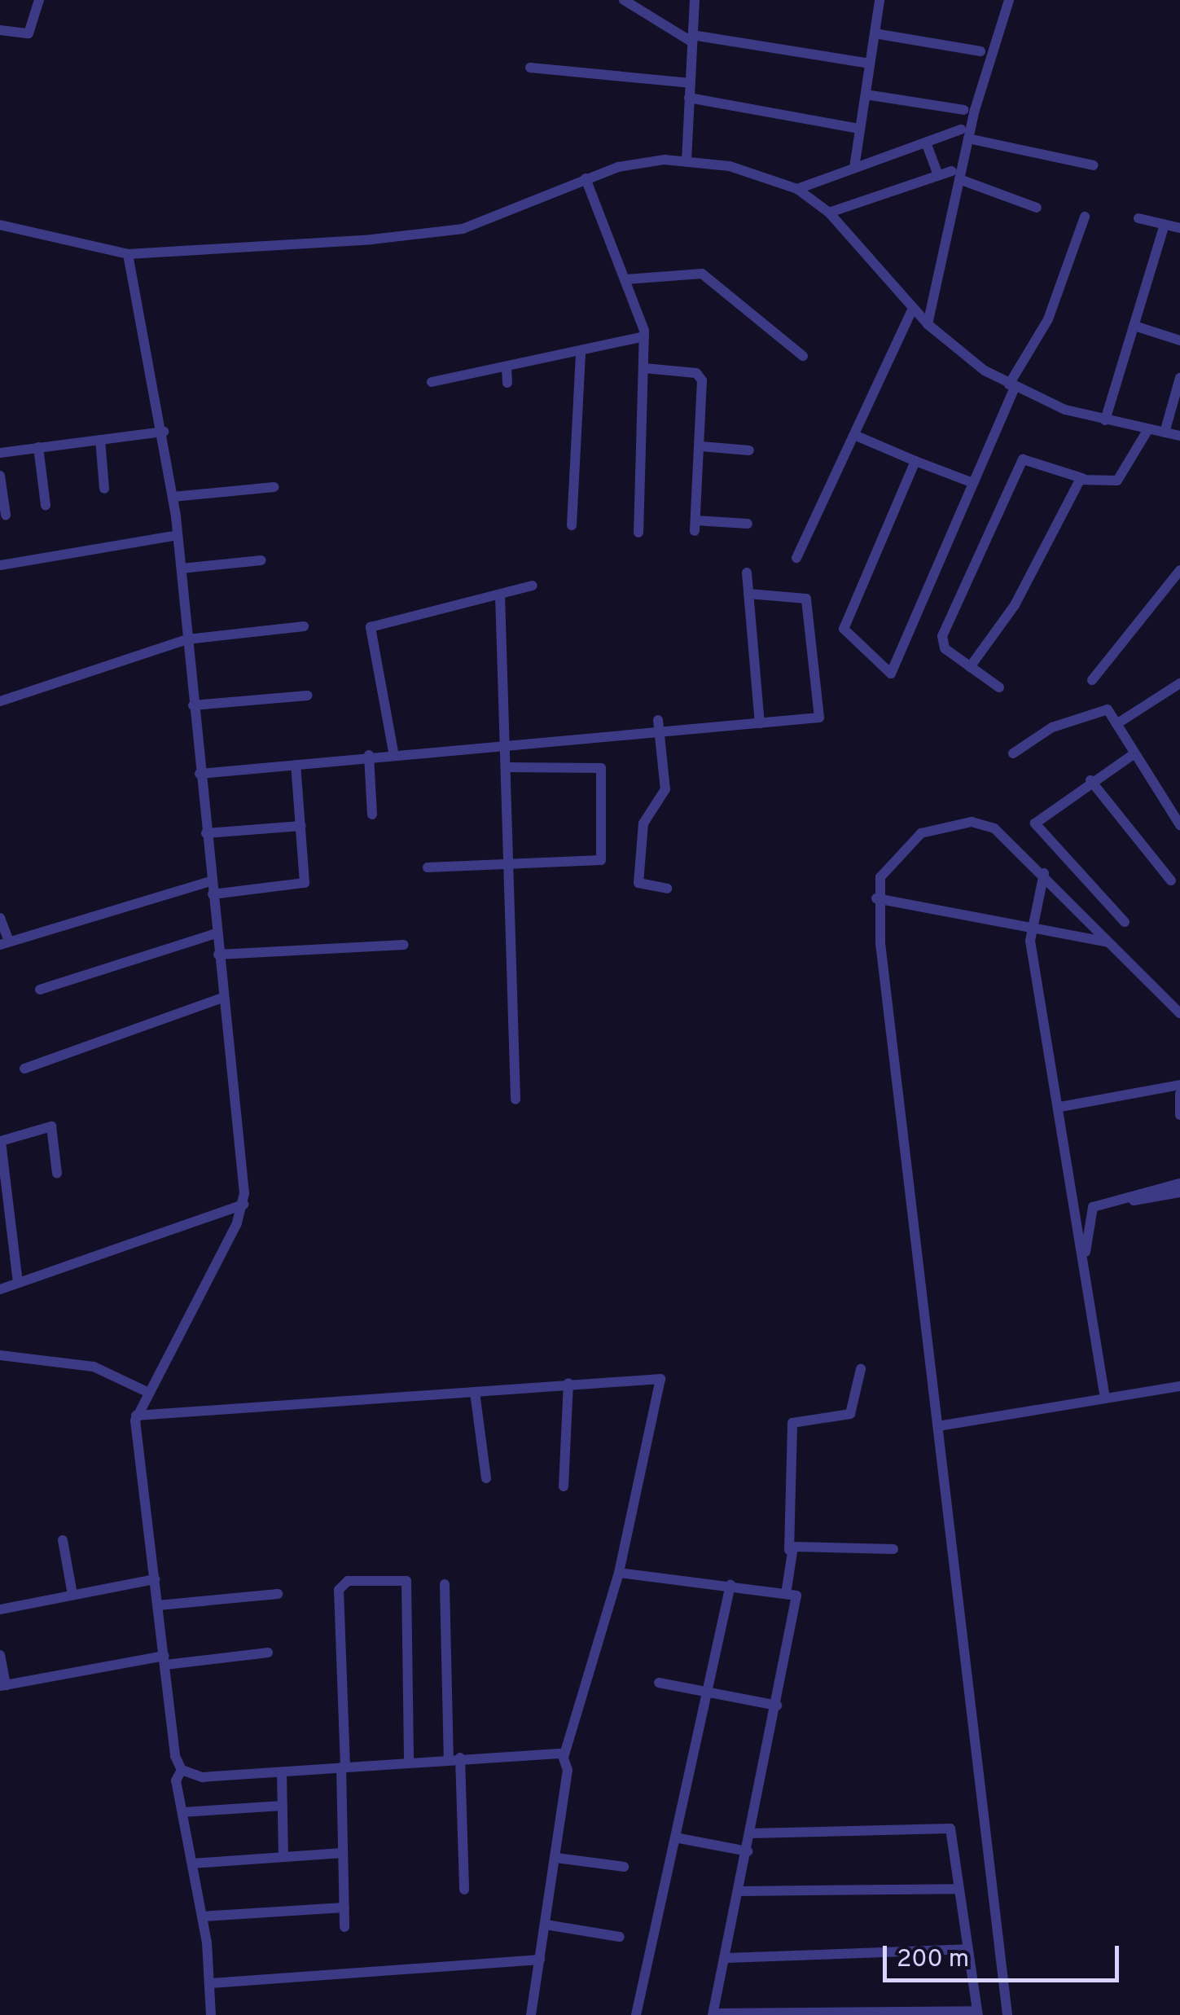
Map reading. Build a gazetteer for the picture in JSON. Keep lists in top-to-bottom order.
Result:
{
  "scale_bar": "200 m"
}
